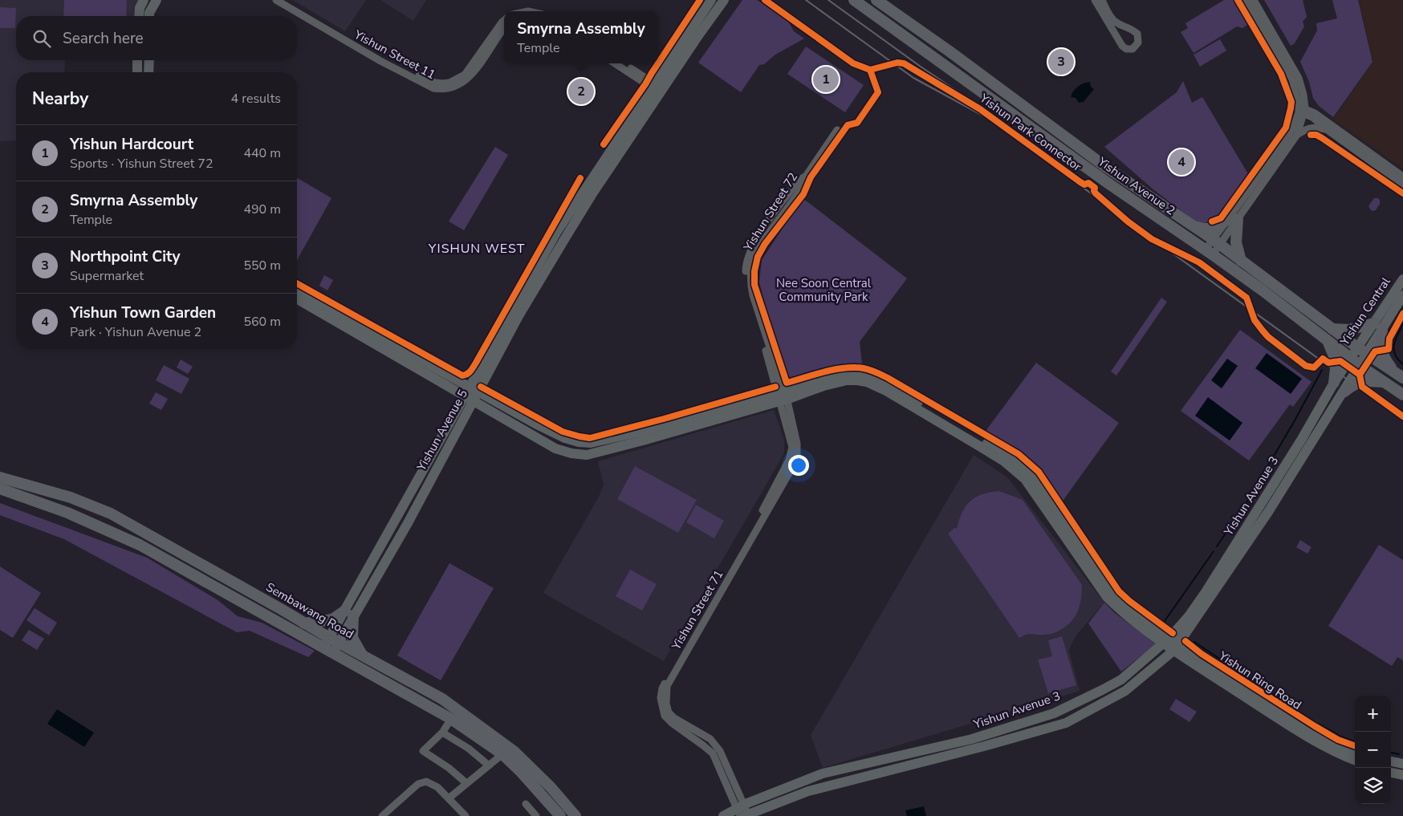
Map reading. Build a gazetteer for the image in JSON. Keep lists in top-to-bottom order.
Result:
{
  "streets": {
    "main road": [
      "Yishun Avenue 2",
      "Yishun Central",
      "Yishun Avenue 5",
      "Yishun Avenue 3",
      "Sembawang Road",
      "Yishun Ring Road"
    ],
    "street": ["Yishun Street 11", "Yishun Street 72", "Yishun Street 71"],
    "cycle path": ["Yishun Park Connector"]
  },
  "crossings": [
    ["Yishun Avenue 2", "Yishun Central"],
    ["Yishun Avenue 2", "Yishun Avenue 3"],
    ["Yishun Street 72", "Yishun Street 71"],
    ["Yishun Street 72", "Yishun Ring Road"],
    ["Yishun Central", "Yishun Avenue 3"],
    ["Yishun Avenue 5", "Sembawang Road"],
    ["Yishun Avenue 5", "Yishun Ring Road"],
    ["Yishun Avenue 3", "Yishun Street 71"],
    ["Yishun Avenue 3", "Yishun Ring Road"],
    ["Yishun Street 71", "Yishun Ring Road"]
  ],
  "districts": ["YISHUN WEST"],
  "parks": ["Nee Soon Central Community Park"],
  "page": {
    "popup": ["Smyrna Assembly", "Temple"],
    "search": "Search here",
    "pins": [
      "3",
      "1",
      "2",
      "4"
    ],
    "heading": ["Nearby", "4 results"],
    "list": [
      {
        "mark": "1",
        "name": "Yishun Hardcourt",
        "note": "Sports · Yishun Street 72",
        "value": "440 m"
      },
      {
        "mark": "2",
        "name": "Smyrna Assembly",
        "note": "Temple",
        "value": "490 m"
      },
      {
        "mark": "3",
        "name": "Northpoint City",
        "note": "Supermarket",
        "value": "550 m"
      },
      {
        "mark": "4",
        "name": "Yishun Town Garden",
        "note": "Park · Yishun Avenue 2",
        "value": "560 m"
      }
    ],
    "map_buttons": ["+", "−"]
  }
}
